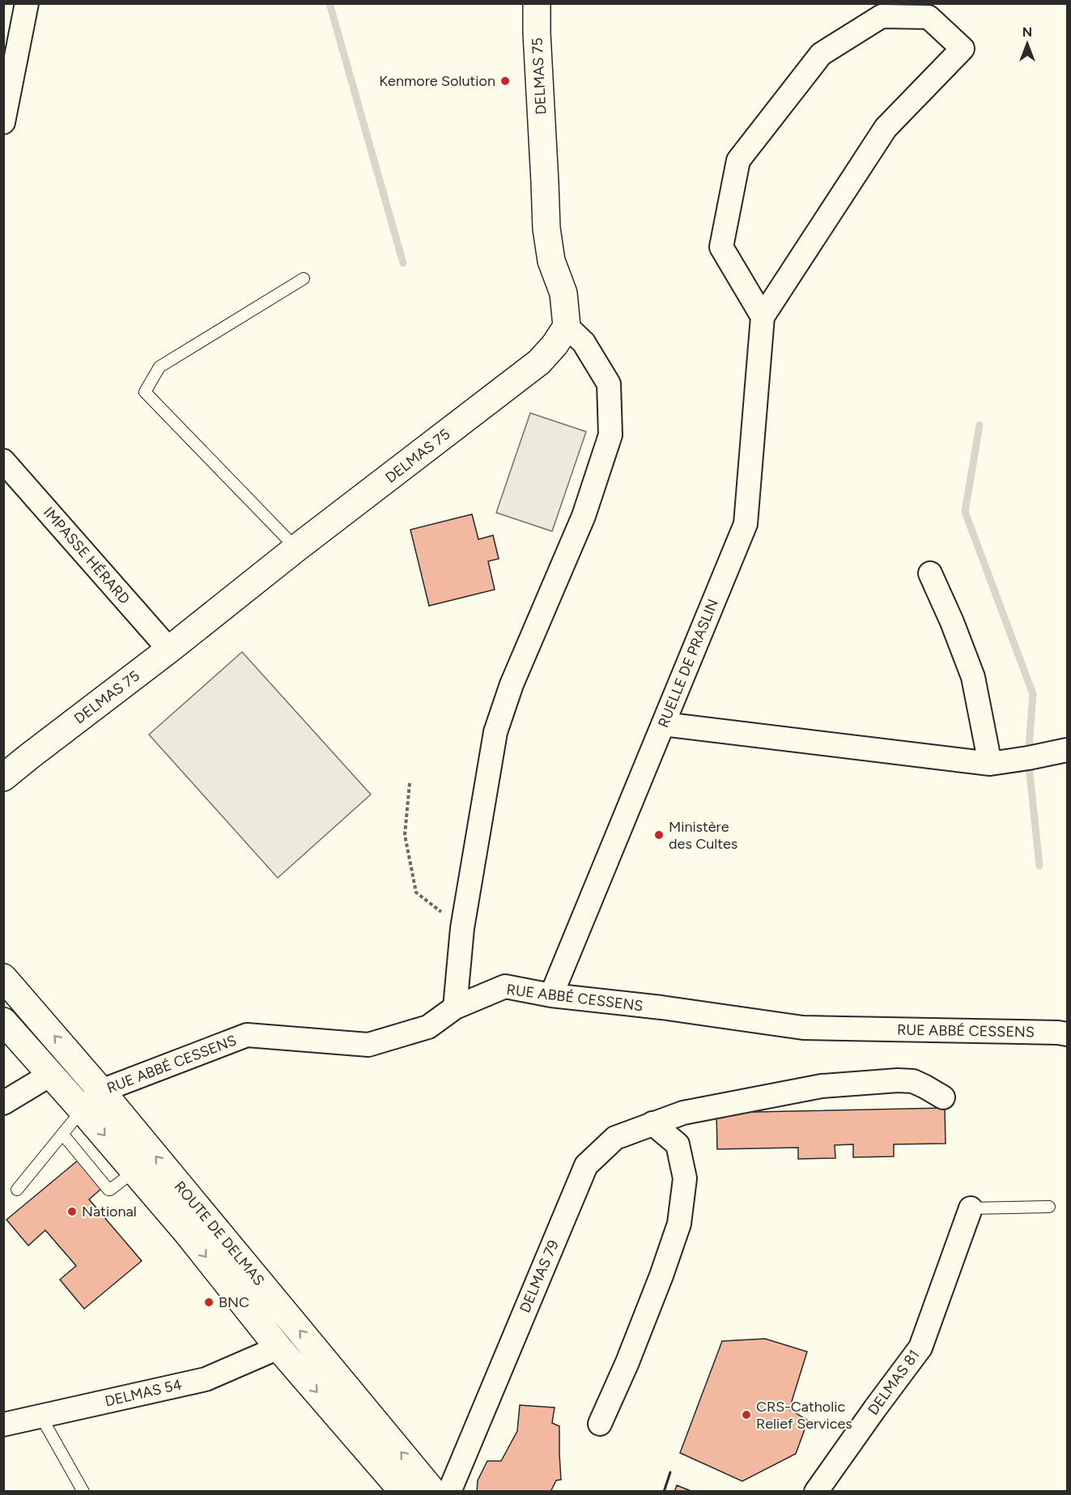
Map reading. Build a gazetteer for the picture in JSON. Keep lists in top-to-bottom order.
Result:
{
  "streets": {
    "main road": ["DELMAS 75", "ROUTE DE DELMAS"],
    "street": [
      "IMPASSE HÉRARD",
      "RUELLE DE PRASLIN",
      "RUE ABBÉ CESSENS",
      "DELMAS 79",
      "DELMAS 81",
      "DELMAS 54"
    ]
  },
  "crossings": [
    ["DELMAS 75", "IMPASSE HÉRARD"],
    ["RUELLE DE PRASLIN", "RUE ABBÉ CESSENS"],
    ["RUE ABBÉ CESSENS", "ROUTE DE DELMAS"],
    ["ROUTE DE DELMAS", "DELMAS 54"]
  ],
  "places": [
    "Kenmore Solution",
    "Ministère des Cultes",
    "National",
    "BNC",
    "CRS-Catholic Relief Services"
  ],
  "north": "top"
}
